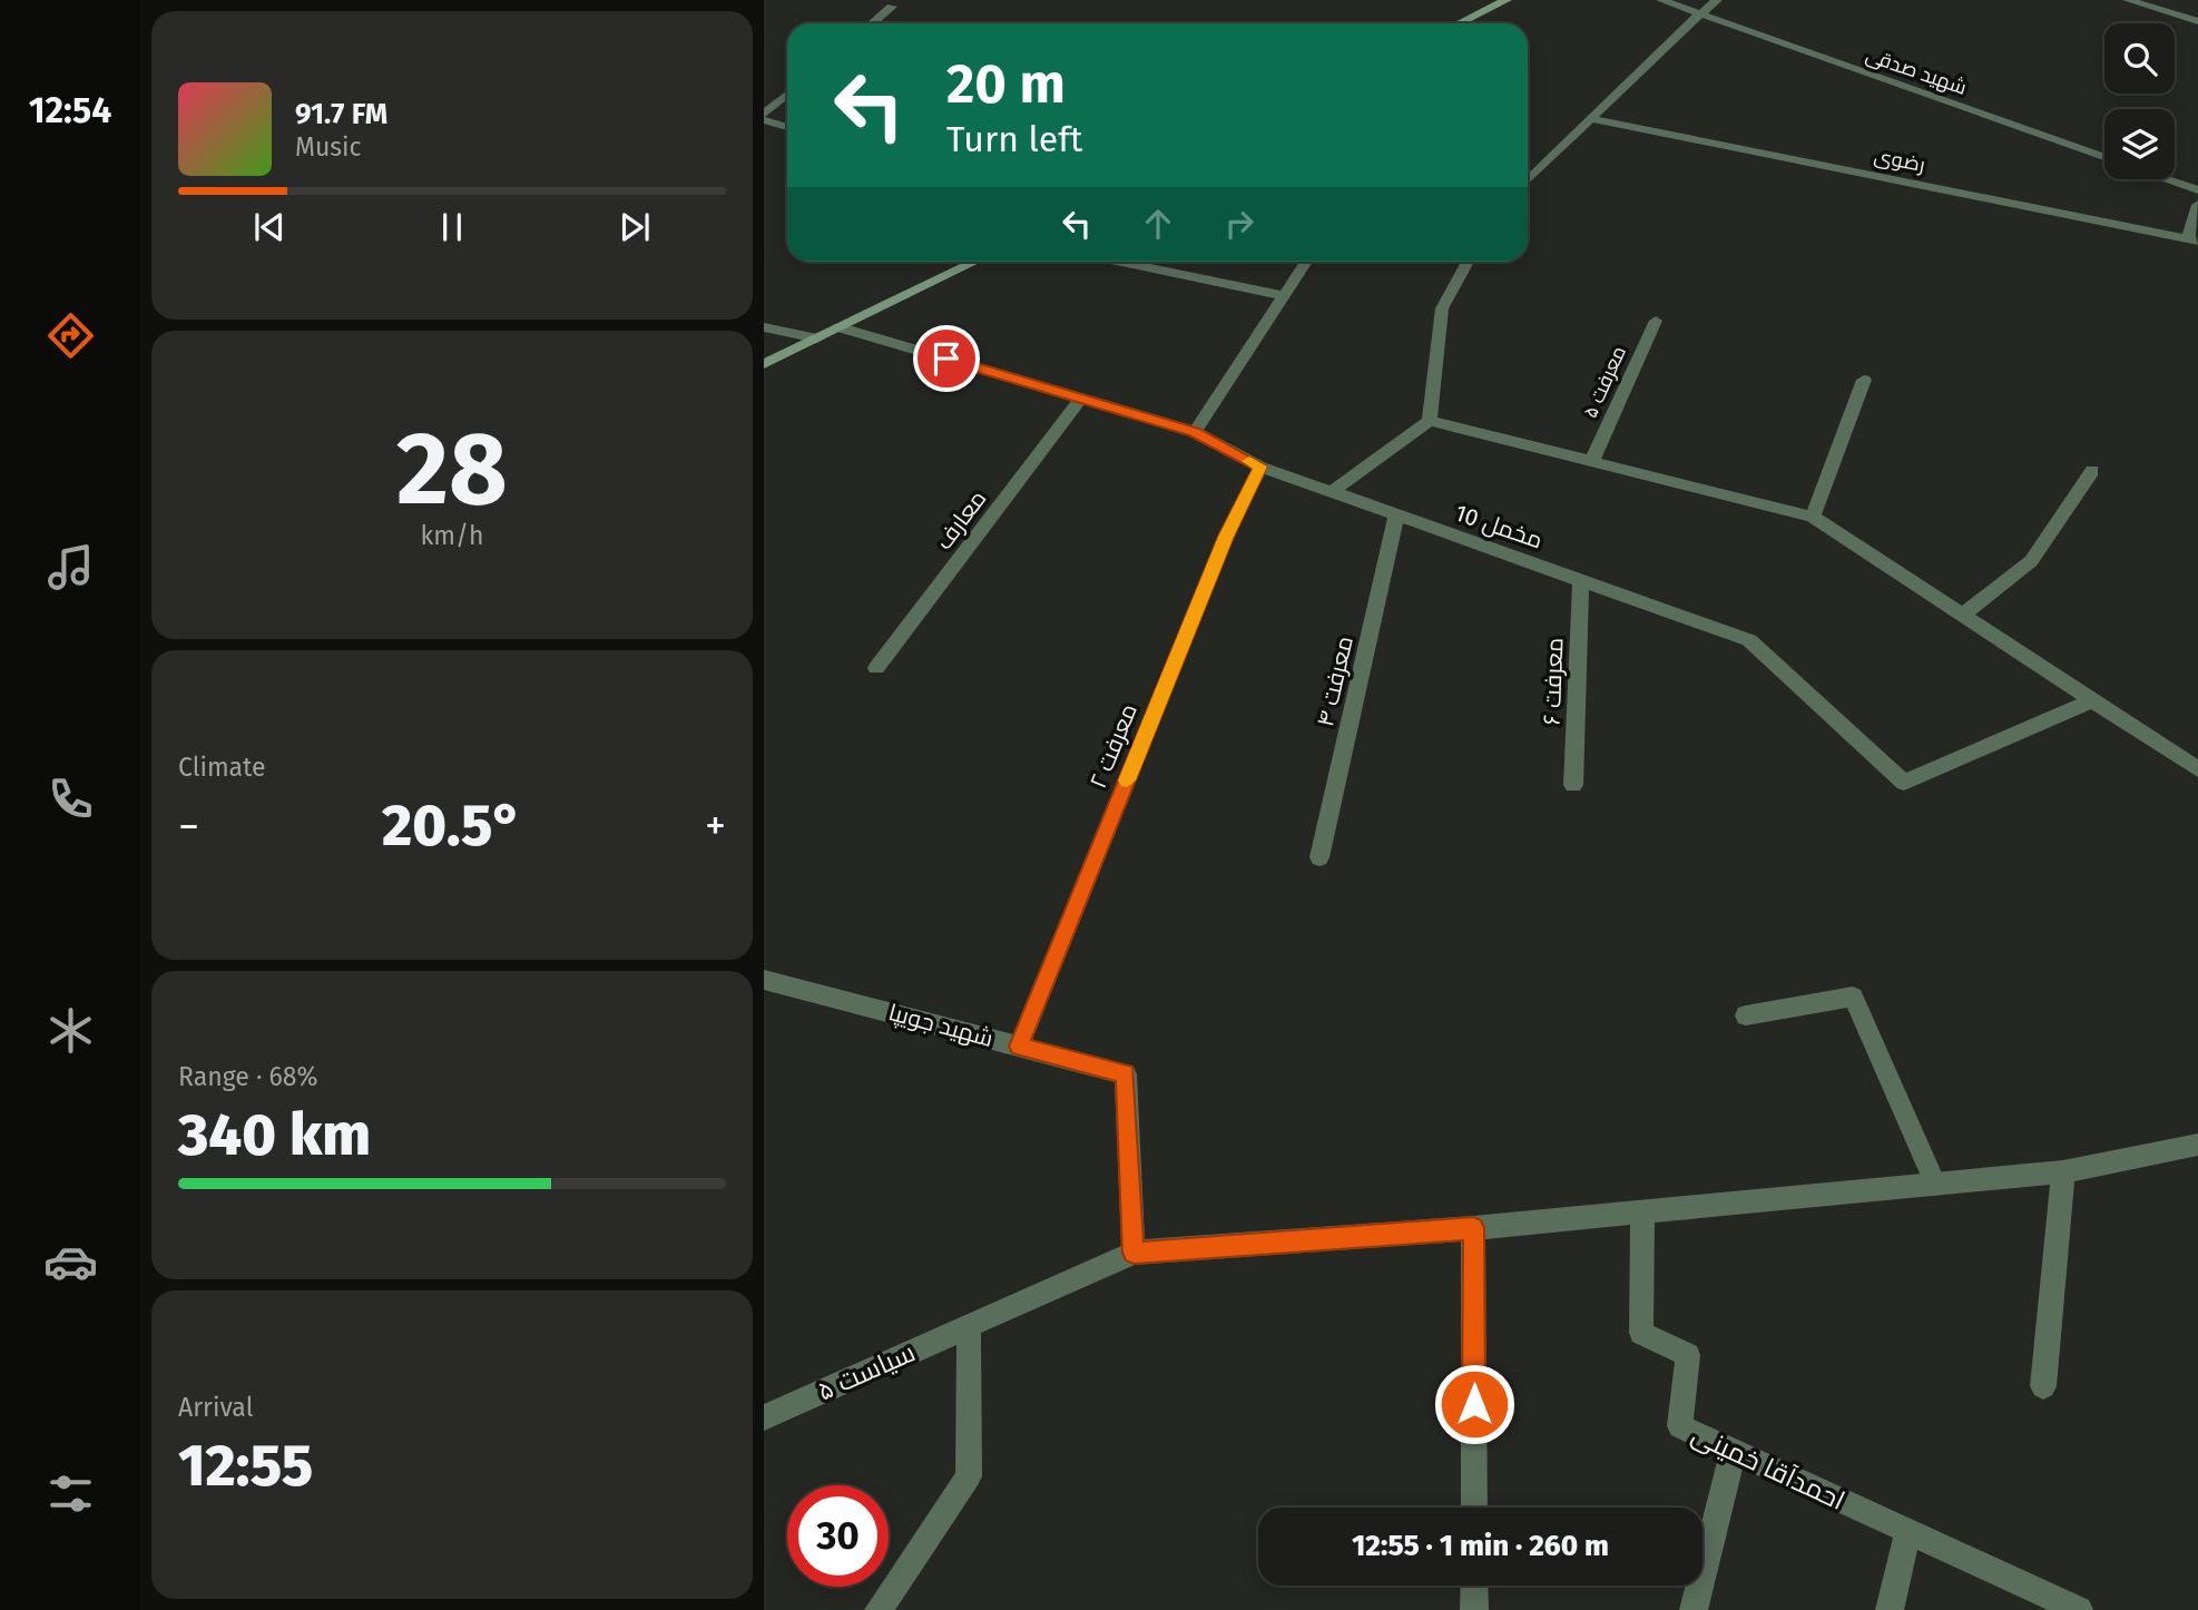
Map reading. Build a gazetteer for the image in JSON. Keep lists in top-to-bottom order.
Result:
{
  "streets": {
    "street": [
      "شهید صدقی",
      "رضوی",
      "معرفت ۵",
      "معارف",
      "مخمل 10",
      "معرفت ۴",
      "معرفت ۶",
      "معرفت ۲",
      "شهید جویپا",
      "سیاست ۵",
      "احمدآقا خمینی"
    ]
  },
  "crossings": [
    ["معارف", "مخمل 10"],
    ["مخمل 10", "معرفت ۴"],
    ["مخمل 10", "معرفت ۶"],
    ["مخمل 10", "معرفت ۲"],
    ["معرفت ۲", "شهید جویپا"],
    ["شهید جویپا", "سیاست ۵"],
    ["سیاست ۵", "احمدآقا خمینی"]
  ],
  "page": {
    "tabs": "12:54",
    "turn": ["20 m", "Turn left"],
    "song": ["91.7 FM", "Music"],
    "tile": [
      ["28", "km/h"],
      "Climate",
      ["Range · 68%", "340 km"],
      ["Arrival", "12:55"]
    ],
    "heat": ["−", "20.5°", "+"],
    "limit": "30",
    "trip": "12:55 · 1 min · 260 m"
  }
}
